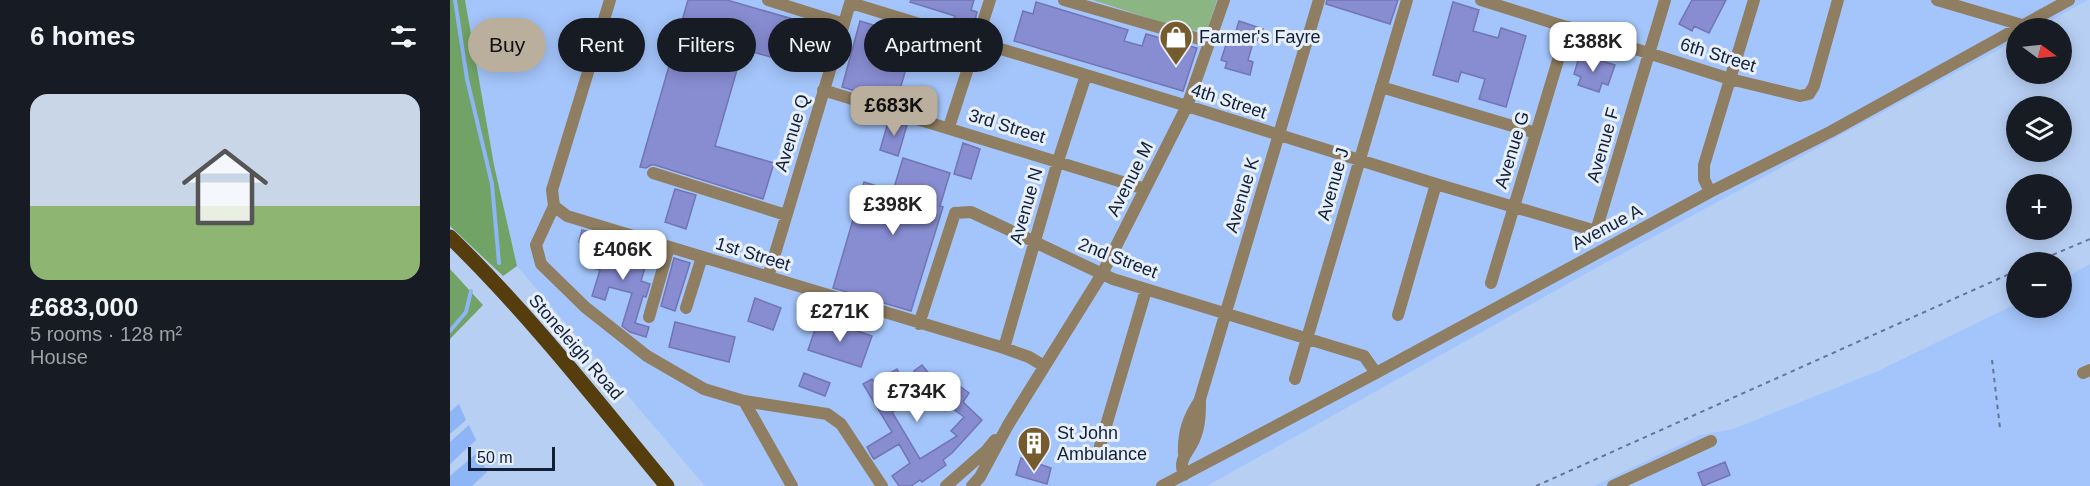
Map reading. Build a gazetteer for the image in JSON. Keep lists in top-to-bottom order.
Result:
{
  "streets": {
    "main road": ["Stoneleigh Road"],
    "lane": [
      "6th Street",
      "4th Street",
      "3rd Street",
      "Avenue Q",
      "Avenue F",
      "Avenue G",
      "Avenue M",
      "Avenue J",
      "Avenue K",
      "Avenue N",
      "Avenue A",
      "1st Street",
      "2nd Street"
    ]
  },
  "crossings": [
    ["6th Street", "Avenue F"],
    ["6th Street", "Avenue G"],
    ["4th Street", "Avenue Q"],
    ["4th Street", "Avenue F"],
    ["4th Street", "Avenue G"],
    ["4th Street", "Avenue M"],
    ["4th Street", "Avenue J"],
    ["4th Street", "Avenue K"],
    ["4th Street", "Avenue N"],
    ["3rd Street", "Avenue Q"],
    ["3rd Street", "Avenue M"],
    ["3rd Street", "Avenue N"],
    ["Avenue Q", "1st Street"],
    ["Avenue M", "1st Street"],
    ["Avenue M", "2nd Street"],
    ["Avenue J", "2nd Street"],
    ["Avenue K", "Avenue A"],
    ["Avenue K", "2nd Street"],
    ["Avenue N", "1st Street"],
    ["Avenue N", "2nd Street"],
    ["Avenue A", "2nd Street"],
    ["1st Street", "2nd Street"]
  ],
  "places": {
    "shop": ["Farmer's Fayre"],
    "building": ["St John Ambulance"]
  },
  "scale_bar": "50 m",
  "north": "right",
  "page": {
    "heading": "6 homes",
    "map_buttons": ["+", "−"],
    "chip": [
      "Buy",
      "Rent",
      "Filters",
      "New",
      "Apartment"
    ],
    "price": [
      "£388K",
      "£683K",
      "£398K",
      "£406K",
      "£271K",
      "£734K"
    ],
    "list": [
      {
        "name": "£683,000",
        "note": "5 rooms · 128 m² · House"
      }
    ],
    "scale": "50 m"
  }
}
